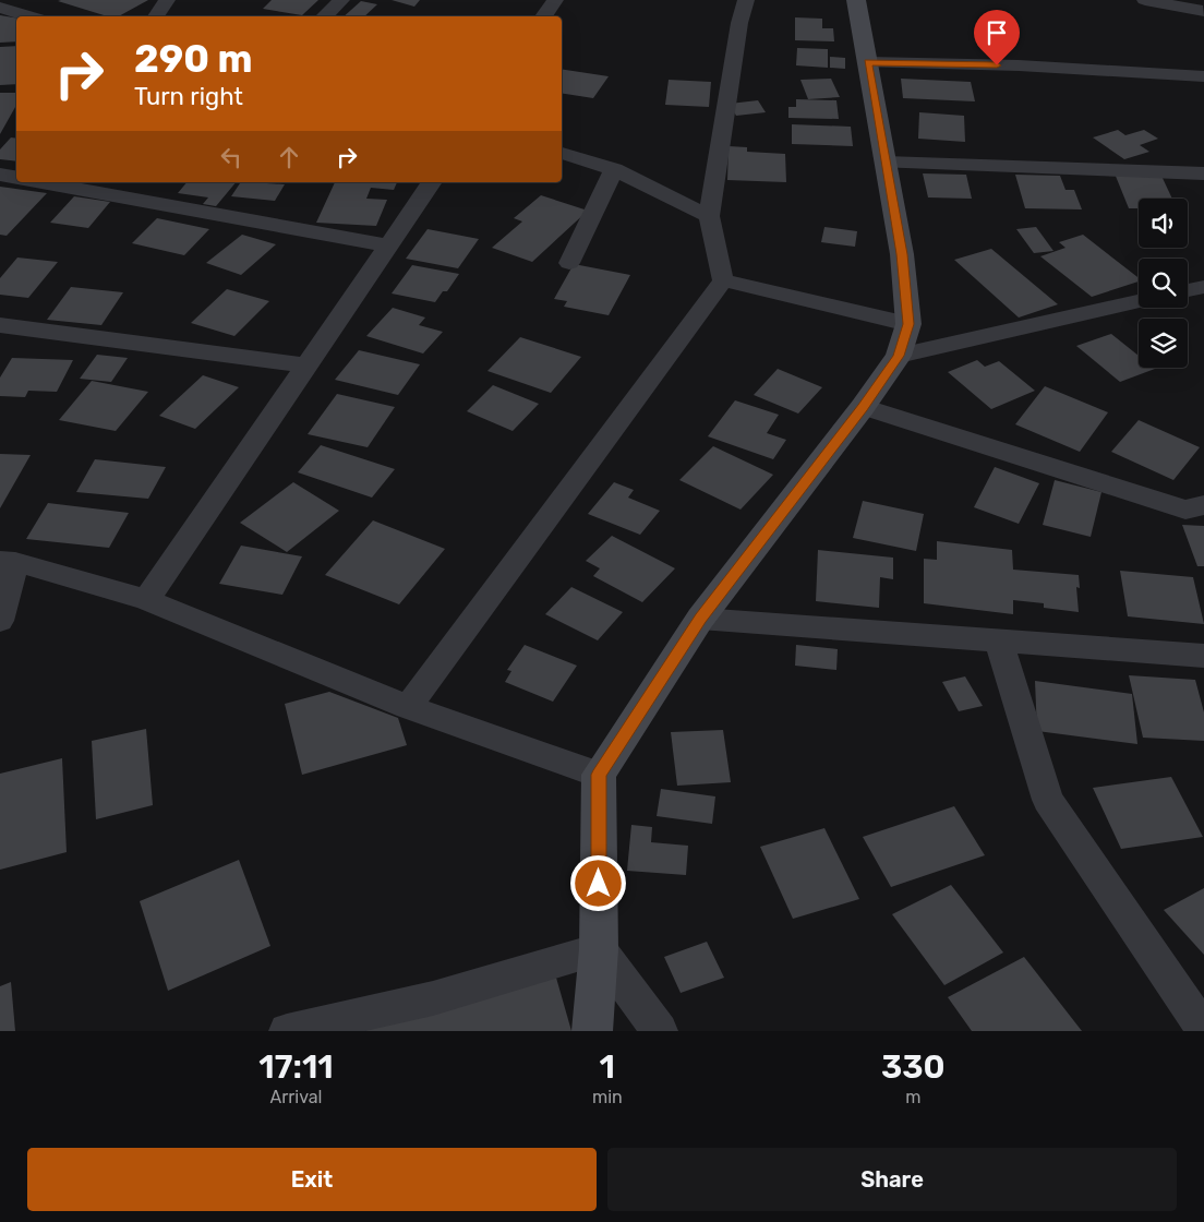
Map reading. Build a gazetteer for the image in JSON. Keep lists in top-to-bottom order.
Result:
{
  "page": {
    "turn": ["290 m", "Turn right"],
    "eta": [
      "17:11",
      "Arrival",
      "1",
      "min",
      "330",
      "m"
    ],
    "buttons": ["Exit", "Share"]
  }
}
